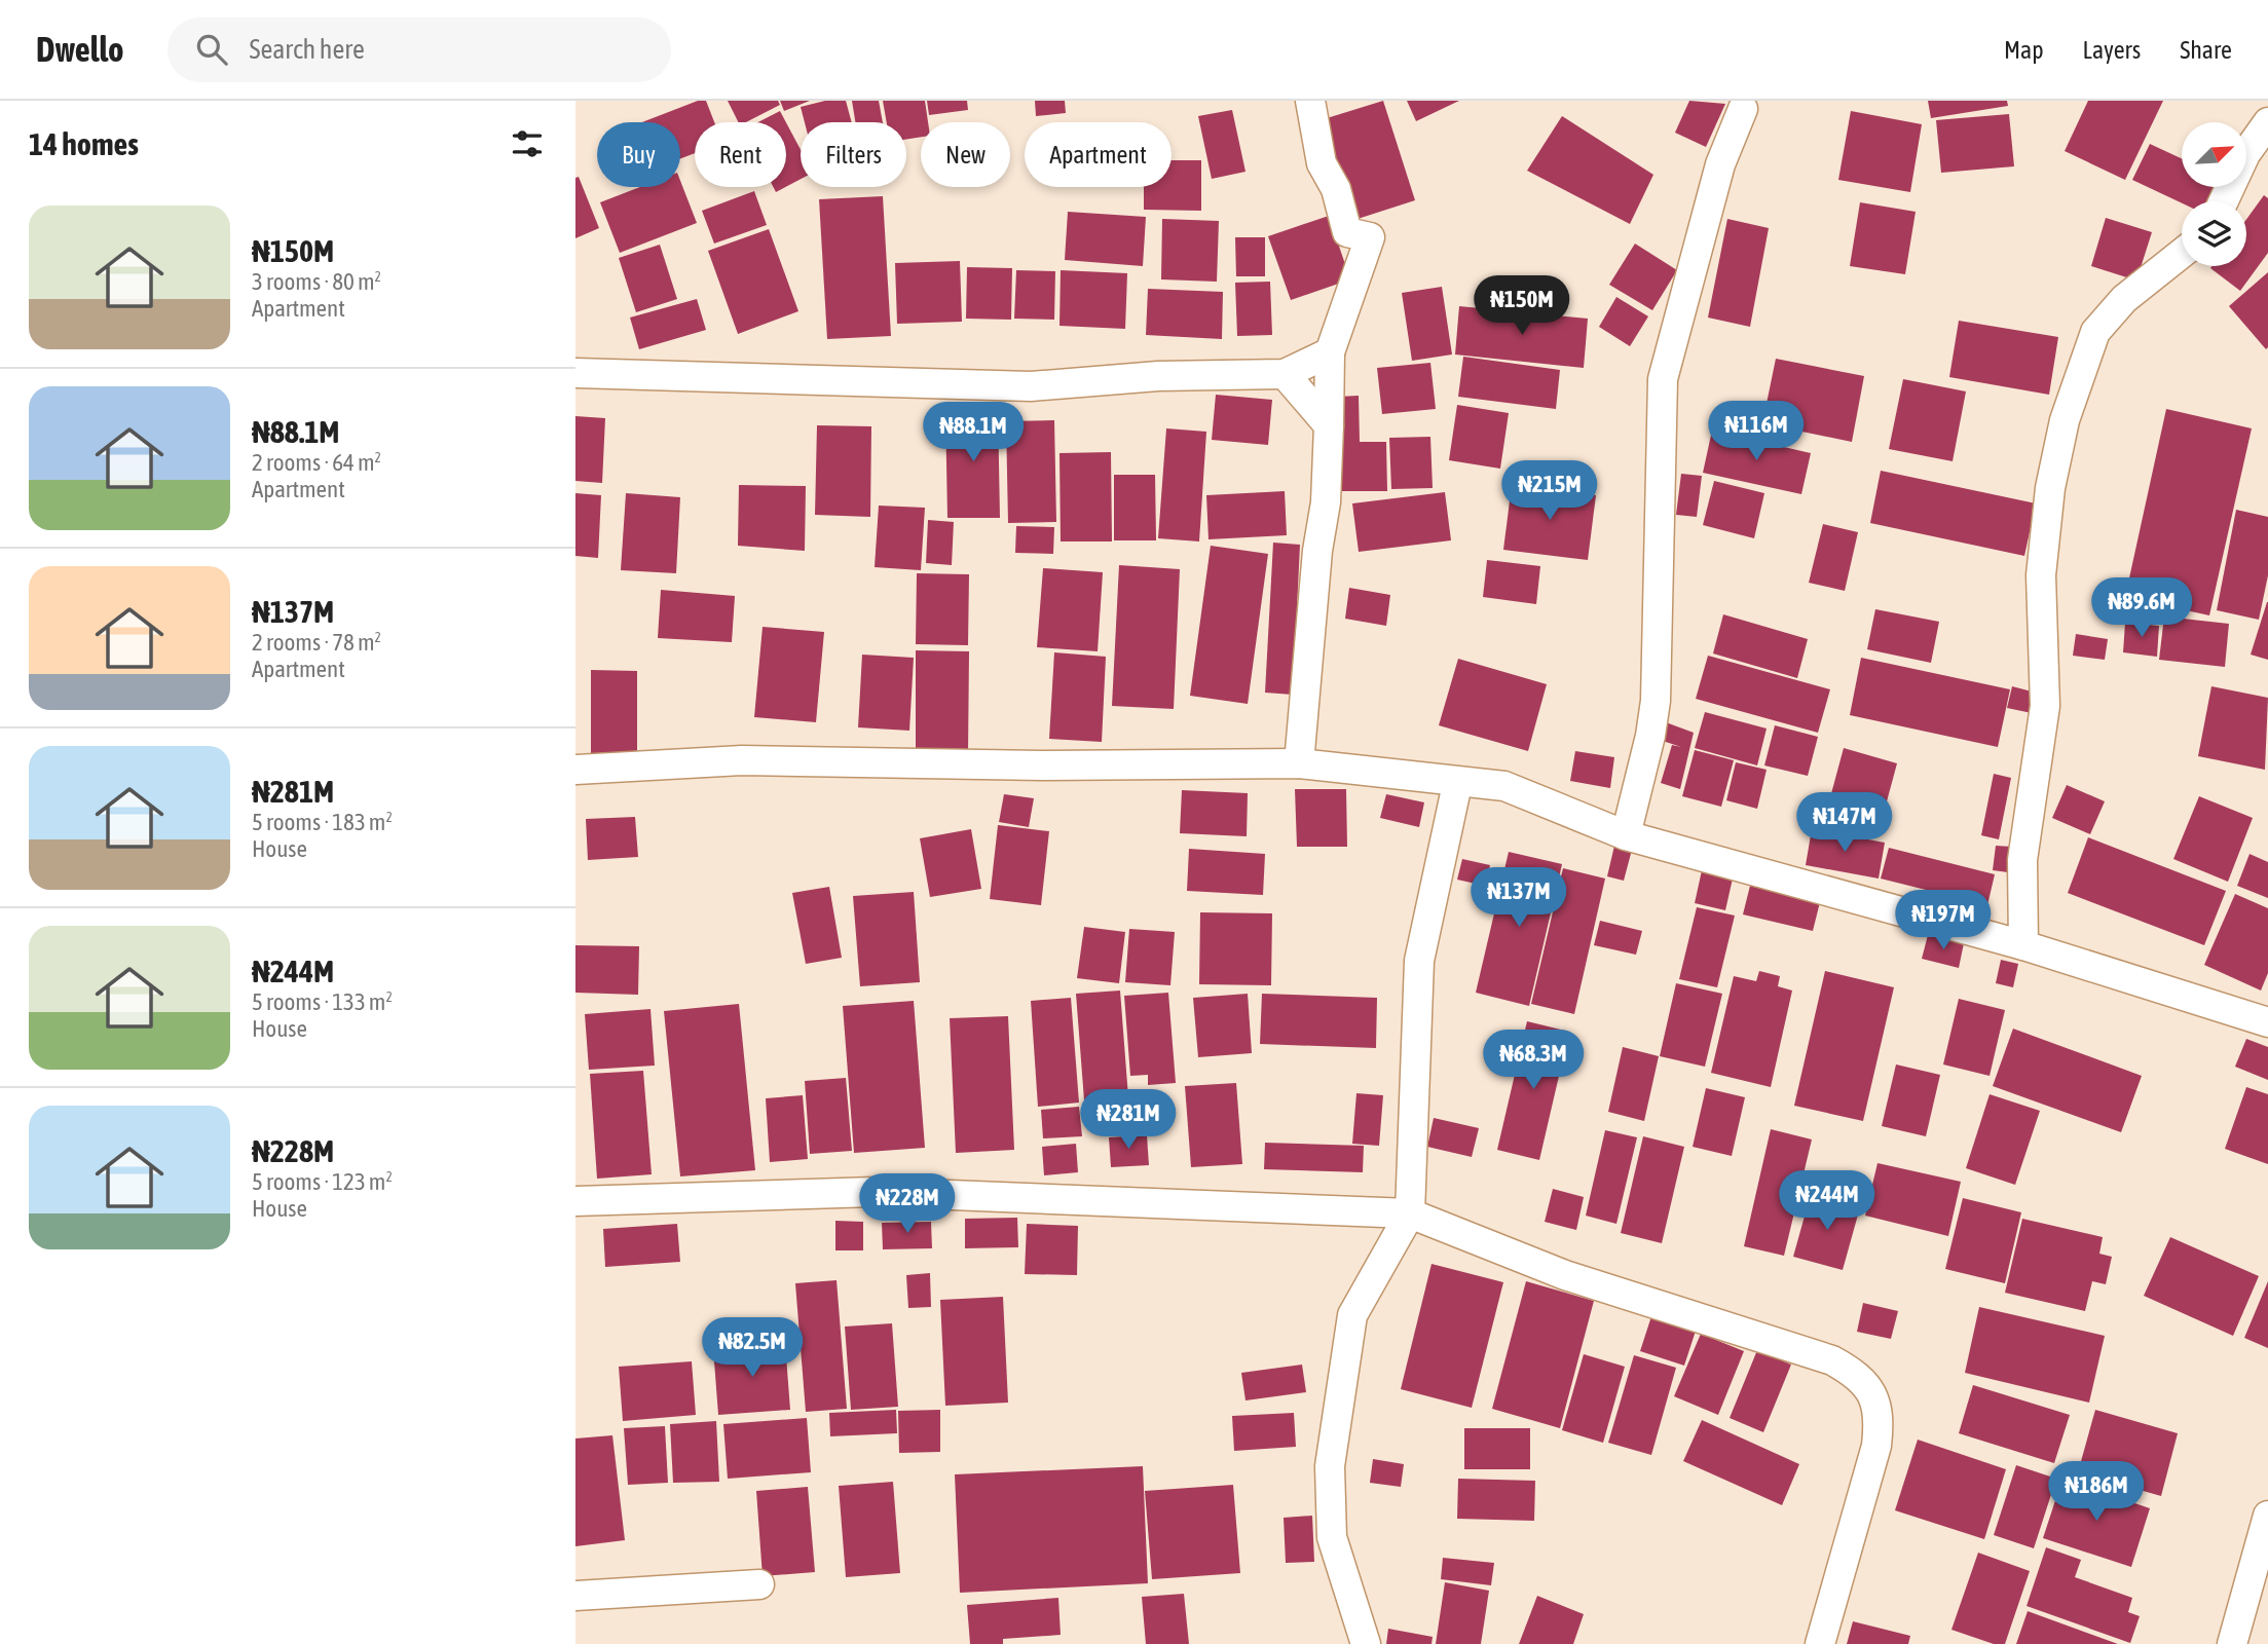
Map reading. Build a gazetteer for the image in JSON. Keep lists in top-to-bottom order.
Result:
{
  "north": "top right",
  "page": {
    "header": "Dwello",
    "search": "Search here",
    "nav": ["Map", "Layers", "Share"],
    "heading": "14 homes",
    "chip": [
      "Buy",
      "Rent",
      "Filters",
      "New",
      "Apartment"
    ],
    "list": [
      {
        "name": "₦150M",
        "note": "3 rooms · 80 m² · Apartment"
      },
      {
        "name": "₦88.1M",
        "note": "2 rooms · 64 m² · Apartment"
      },
      {
        "name": "₦137M",
        "note": "2 rooms · 78 m² · Apartment"
      },
      {
        "name": "₦281M",
        "note": "5 rooms · 183 m² · House"
      },
      {
        "name": "₦244M",
        "note": "5 rooms · 133 m² · House"
      },
      {
        "name": "₦228M",
        "note": "5 rooms · 123 m² · House"
      }
    ],
    "price": [
      "₦150M",
      "₦116M",
      "₦88.1M",
      "₦215M",
      "₦89.6M",
      "₦147M",
      "₦137M",
      "₦197M",
      "₦68.3M",
      "₦281M",
      "₦244M",
      "₦228M",
      "₦82.5M",
      "₦186M"
    ]
  }
}
